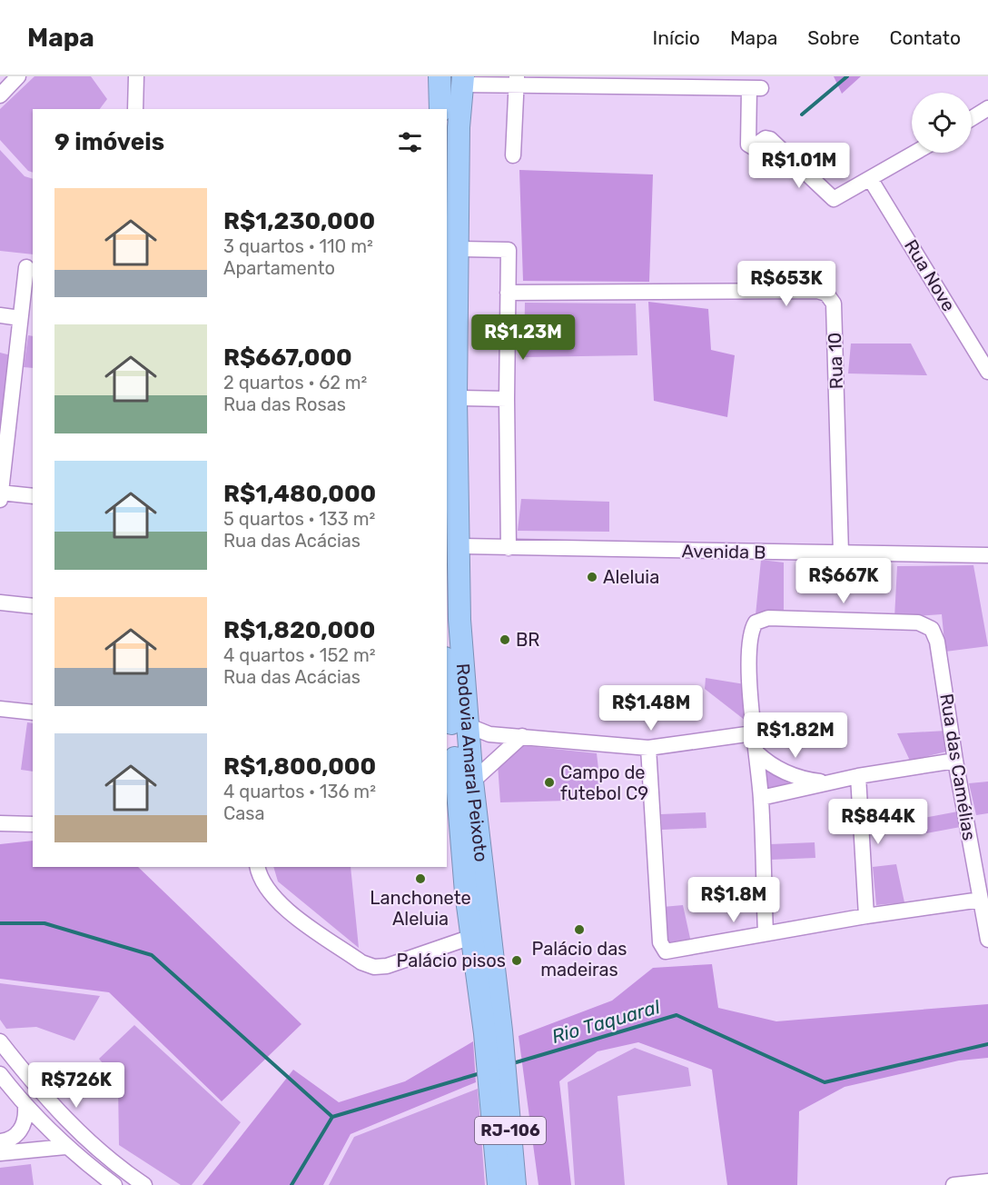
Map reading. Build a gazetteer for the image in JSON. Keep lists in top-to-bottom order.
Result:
{
  "streets": {
    "highway": ["Rodovia Amaral Peixoto", "RJ-106"],
    "street": [
      "Rua Nove",
      "Rua 10",
      "Avenida B",
      "Rua das Camélias"
    ]
  },
  "crossings": [
    ["Rua 10", "Avenida B"],
    ["Avenida B", "Rodovia Amaral Peixoto"]
  ],
  "water": ["Rio Taquaral"],
  "places": [
    "Aleluia",
    "BR",
    "Campo de futebol C9",
    "Lanchonete Aleluia",
    "Palácio das madeiras",
    "Palácio pisos"
  ],
  "page": {
    "header": "Mapa",
    "nav": [
      "Início",
      "Mapa",
      "Sobre",
      "Contato"
    ],
    "heading": "9 imóveis",
    "price": [
      "R$1.01M",
      "R$653K",
      "R$1.23M",
      "R$667K",
      "R$1.48M",
      "R$1.82M",
      "R$844K",
      "R$1.8M",
      "R$726K"
    ],
    "list": [
      {
        "name": "R$1,230,000",
        "note": "3 quartos · 110 m² · Apartamento"
      },
      {
        "name": "R$667,000",
        "note": "2 quartos · 62 m² · Rua das Rosas"
      },
      {
        "name": "R$1,480,000",
        "note": "5 quartos · 133 m² · Rua das Acácias"
      },
      {
        "name": "R$1,820,000",
        "note": "4 quartos · 152 m² · Rua das Acácias"
      },
      {
        "name": "R$1,800,000",
        "note": "4 quartos · 136 m² · Casa"
      }
    ]
  }
}
